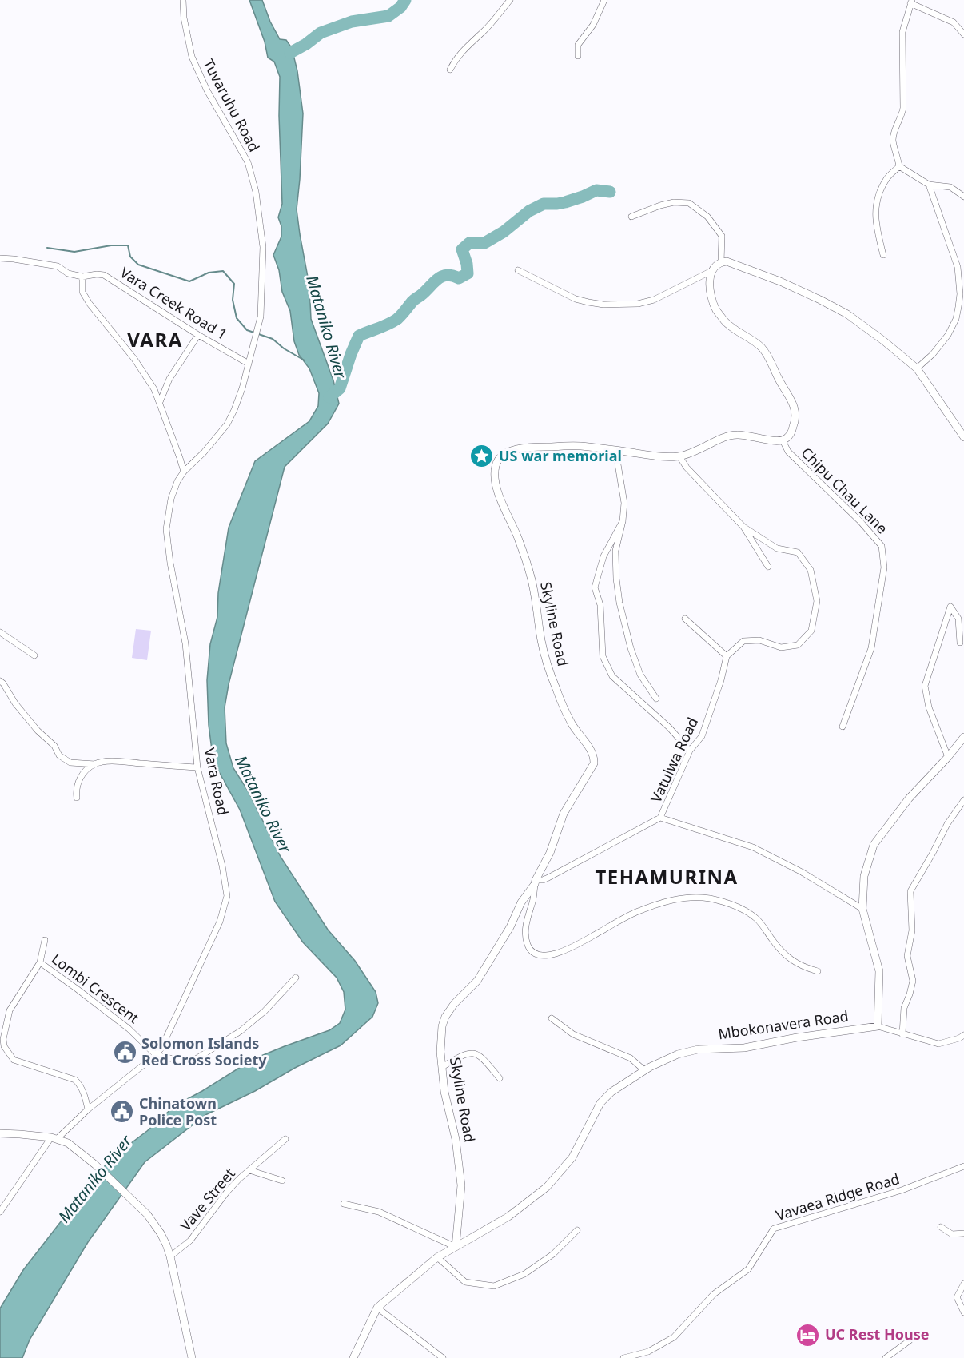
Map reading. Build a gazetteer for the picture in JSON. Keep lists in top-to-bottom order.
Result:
{
  "streets": {
    "street": [
      "Tuvaruhu Road",
      "Vara Creek Road 1",
      "Chipu Chau Lane",
      "Skyline Road",
      "Vatulwa Road",
      "Vara Road",
      "Lombi Crescent",
      "Mbokonavera Road",
      "Vavaea Ridge Road",
      "Vave Street"
    ]
  },
  "crossings": [
    ["Tuvaruhu Road", "Vara Creek Road 1"],
    ["Tuvaruhu Road", "Vara Road"],
    ["Vara Creek Road 1", "Vara Road"],
    ["Chipu Chau Lane", "Skyline Road"],
    ["Skyline Road", "Mbokonavera Road"],
    ["Vara Road", "Lombi Crescent"]
  ],
  "districts": ["VARA", "TEHAMURINA"],
  "water": ["Mataniko River"],
  "places": {
    "place": ["US war memorial"],
    "public building": ["Solomon Islands Red Cross Society", "Chinatown Police Post"],
    "hotel": ["UC Rest House"]
  }
}
